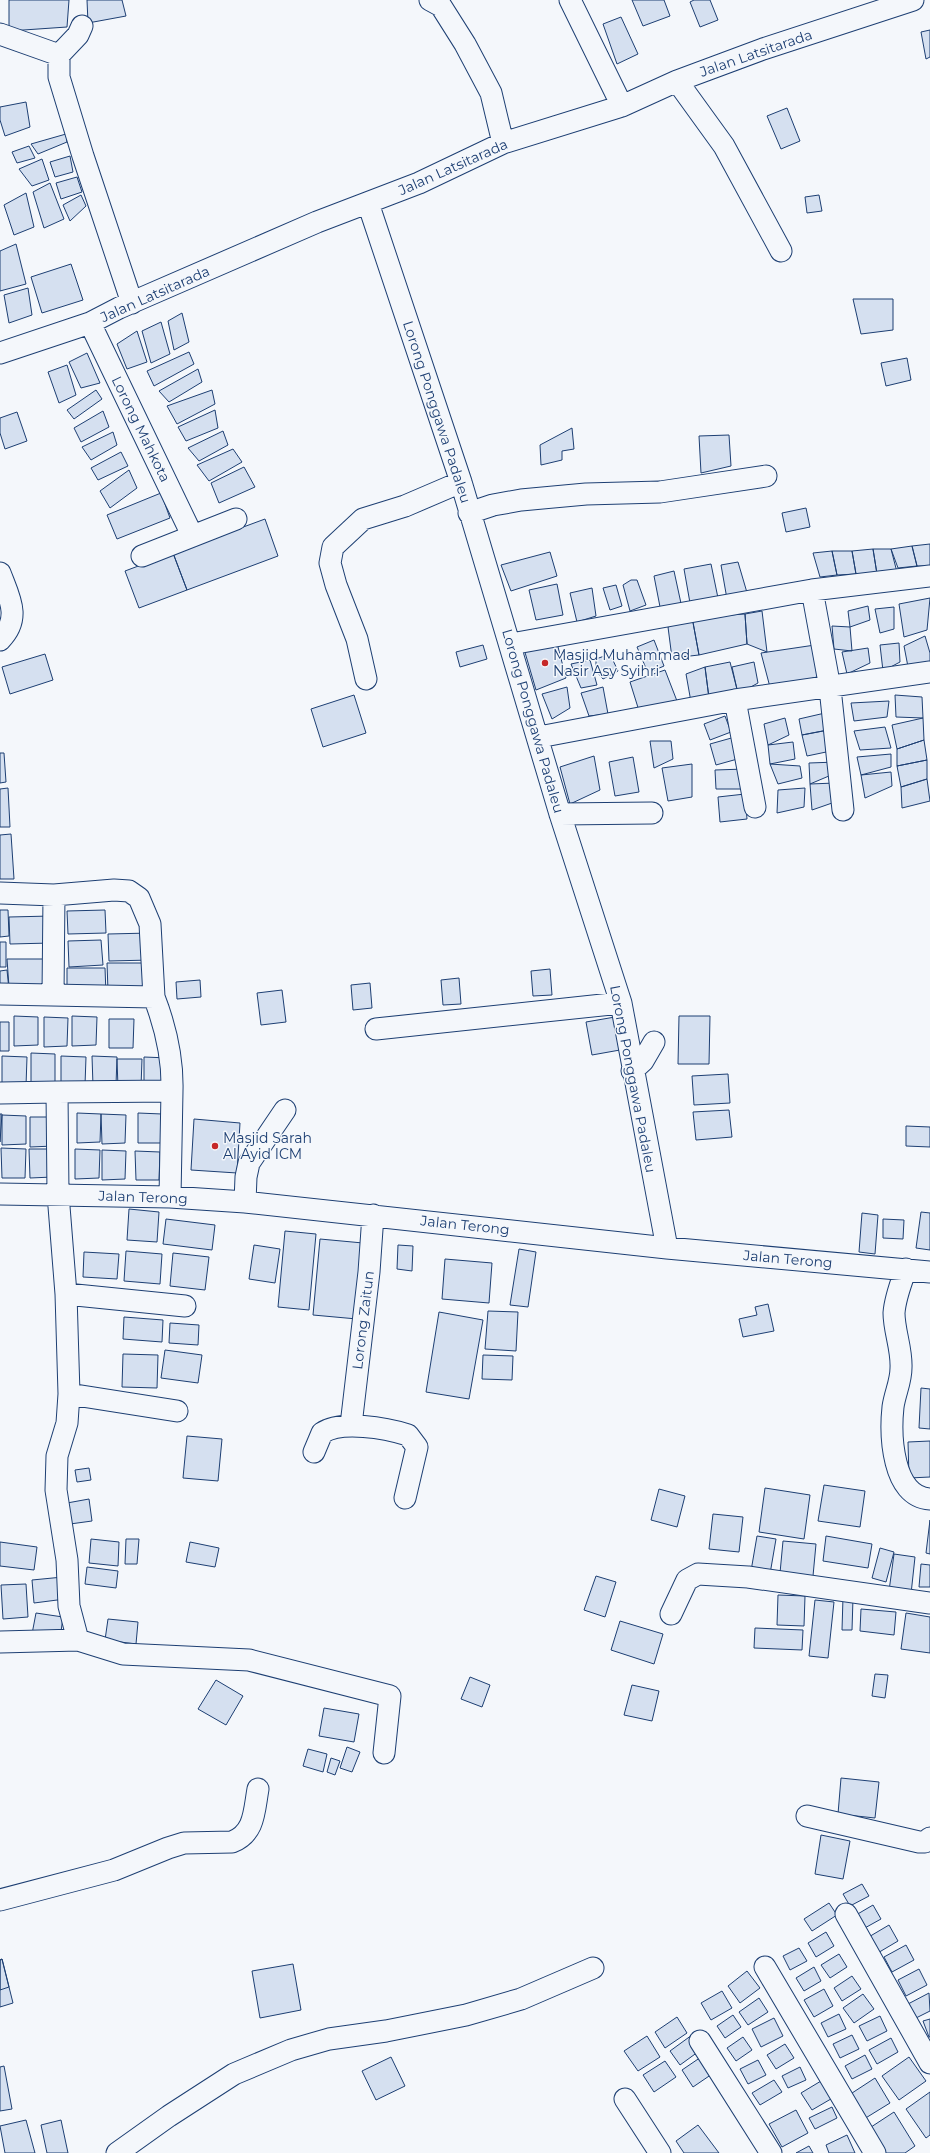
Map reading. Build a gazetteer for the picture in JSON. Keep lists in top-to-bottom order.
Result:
{
  "streets": {
    "street": [
      "Jalan Latsitarada",
      "Lorong Ponggawa Padaleu",
      "Lorong Mahkota",
      "Jalan Terong",
      "Lorong Zaitun"
    ]
  },
  "crossings": [
    ["Jalan Latsitarada", "Lorong Ponggawa Padaleu"],
    ["Jalan Latsitarada", "Lorong Mahkota"],
    ["Lorong Ponggawa Padaleu", "Jalan Terong"],
    ["Jalan Terong", "Lorong Zaitun"]
  ],
  "places": ["Masjid Muhammad Nasir Asy Syihri", "Masjid Sarah Al Ayid ICM"]
}
